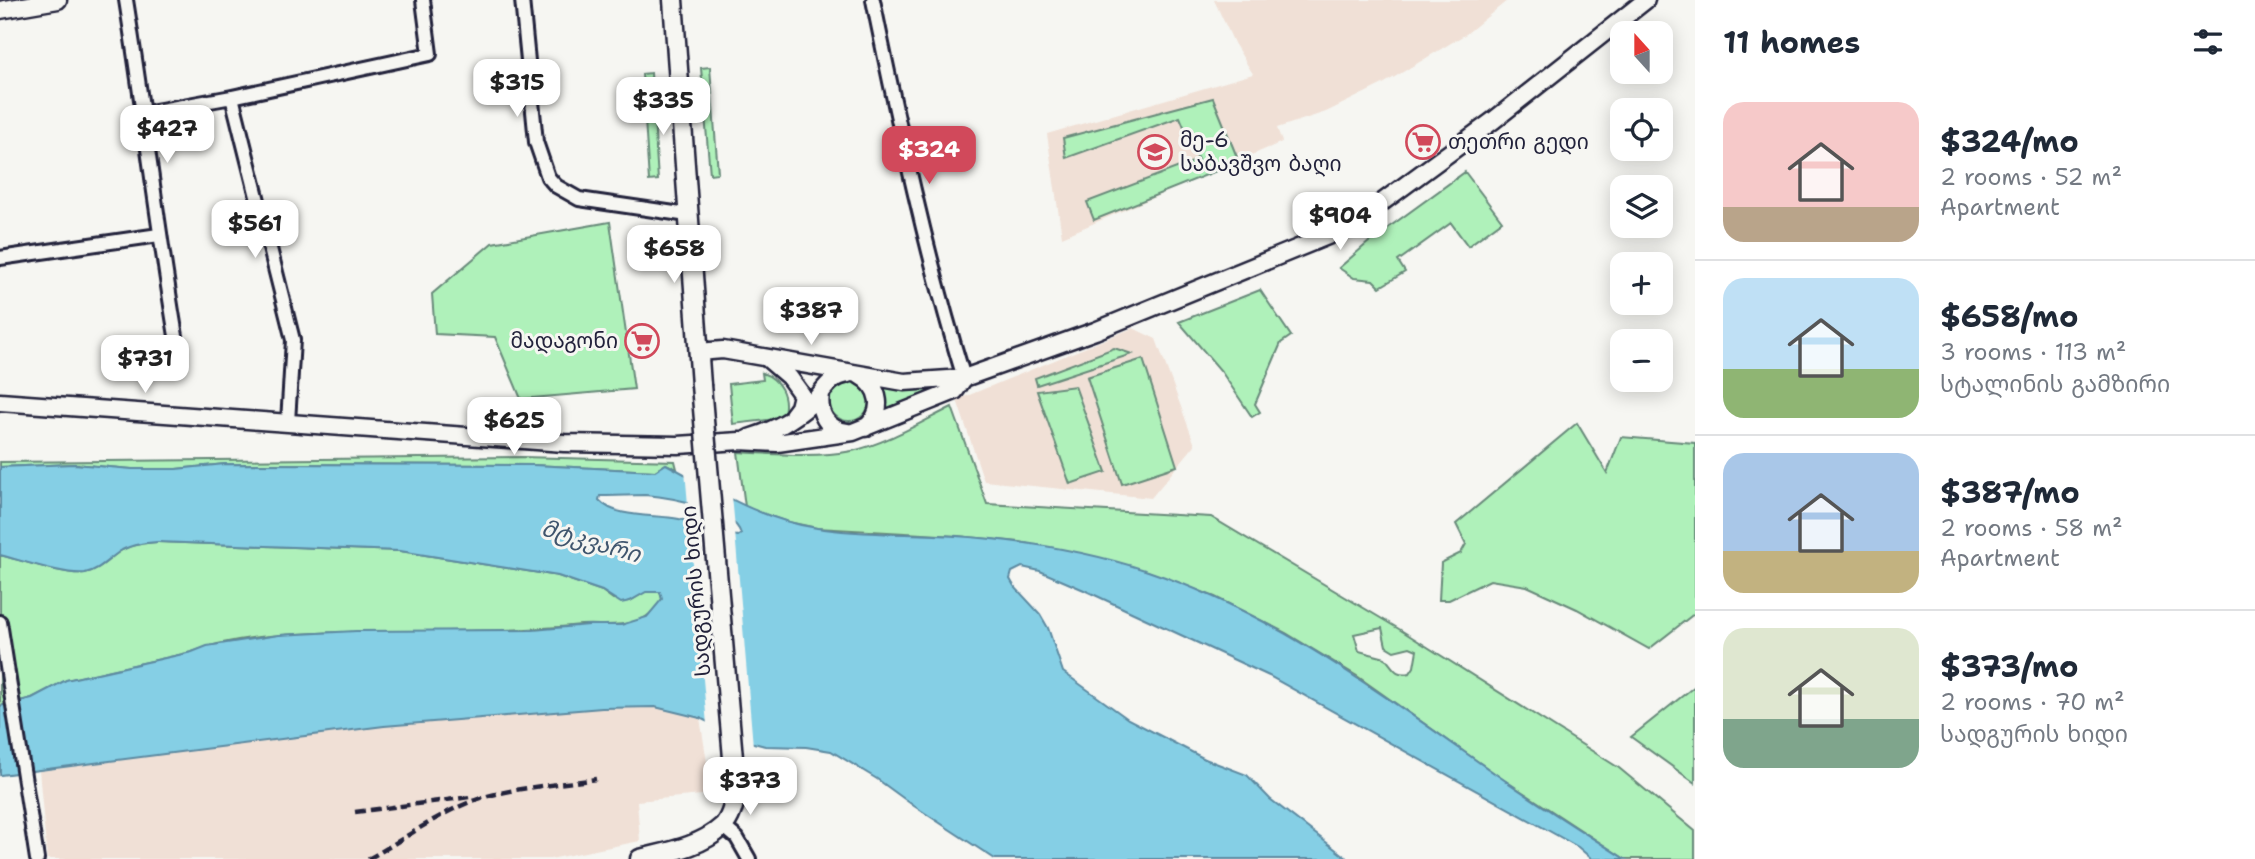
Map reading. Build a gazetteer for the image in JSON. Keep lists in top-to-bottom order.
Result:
{
  "streets": {
    "main road": ["სადგურის ხიდი"]
  },
  "water": ["მტკვარი"],
  "places": {
    "supermarket": ["თეთრი გედი", "მადაგონი"],
    "school or university": ["მე-6 საბავშვო ბაღი"]
  },
  "north": "top",
  "page": {
    "heading": "11 homes",
    "map_buttons": ["+", "−"],
    "price": [
      "$315",
      "$335",
      "$427",
      "$324",
      "$904",
      "$561",
      "$658",
      "$387",
      "$731",
      "$625",
      "$373"
    ],
    "list": [
      {
        "name": "$324/mo",
        "note": "2 rooms · 52 m² · Apartment"
      },
      {
        "name": "$658/mo",
        "note": "3 rooms · 113 m² · სტალინის გამზირი"
      },
      {
        "name": "$387/mo",
        "note": "2 rooms · 58 m² · Apartment"
      },
      {
        "name": "$373/mo",
        "note": "2 rooms · 70 m² · სადგურის ხიდი"
      }
    ]
  }
}
